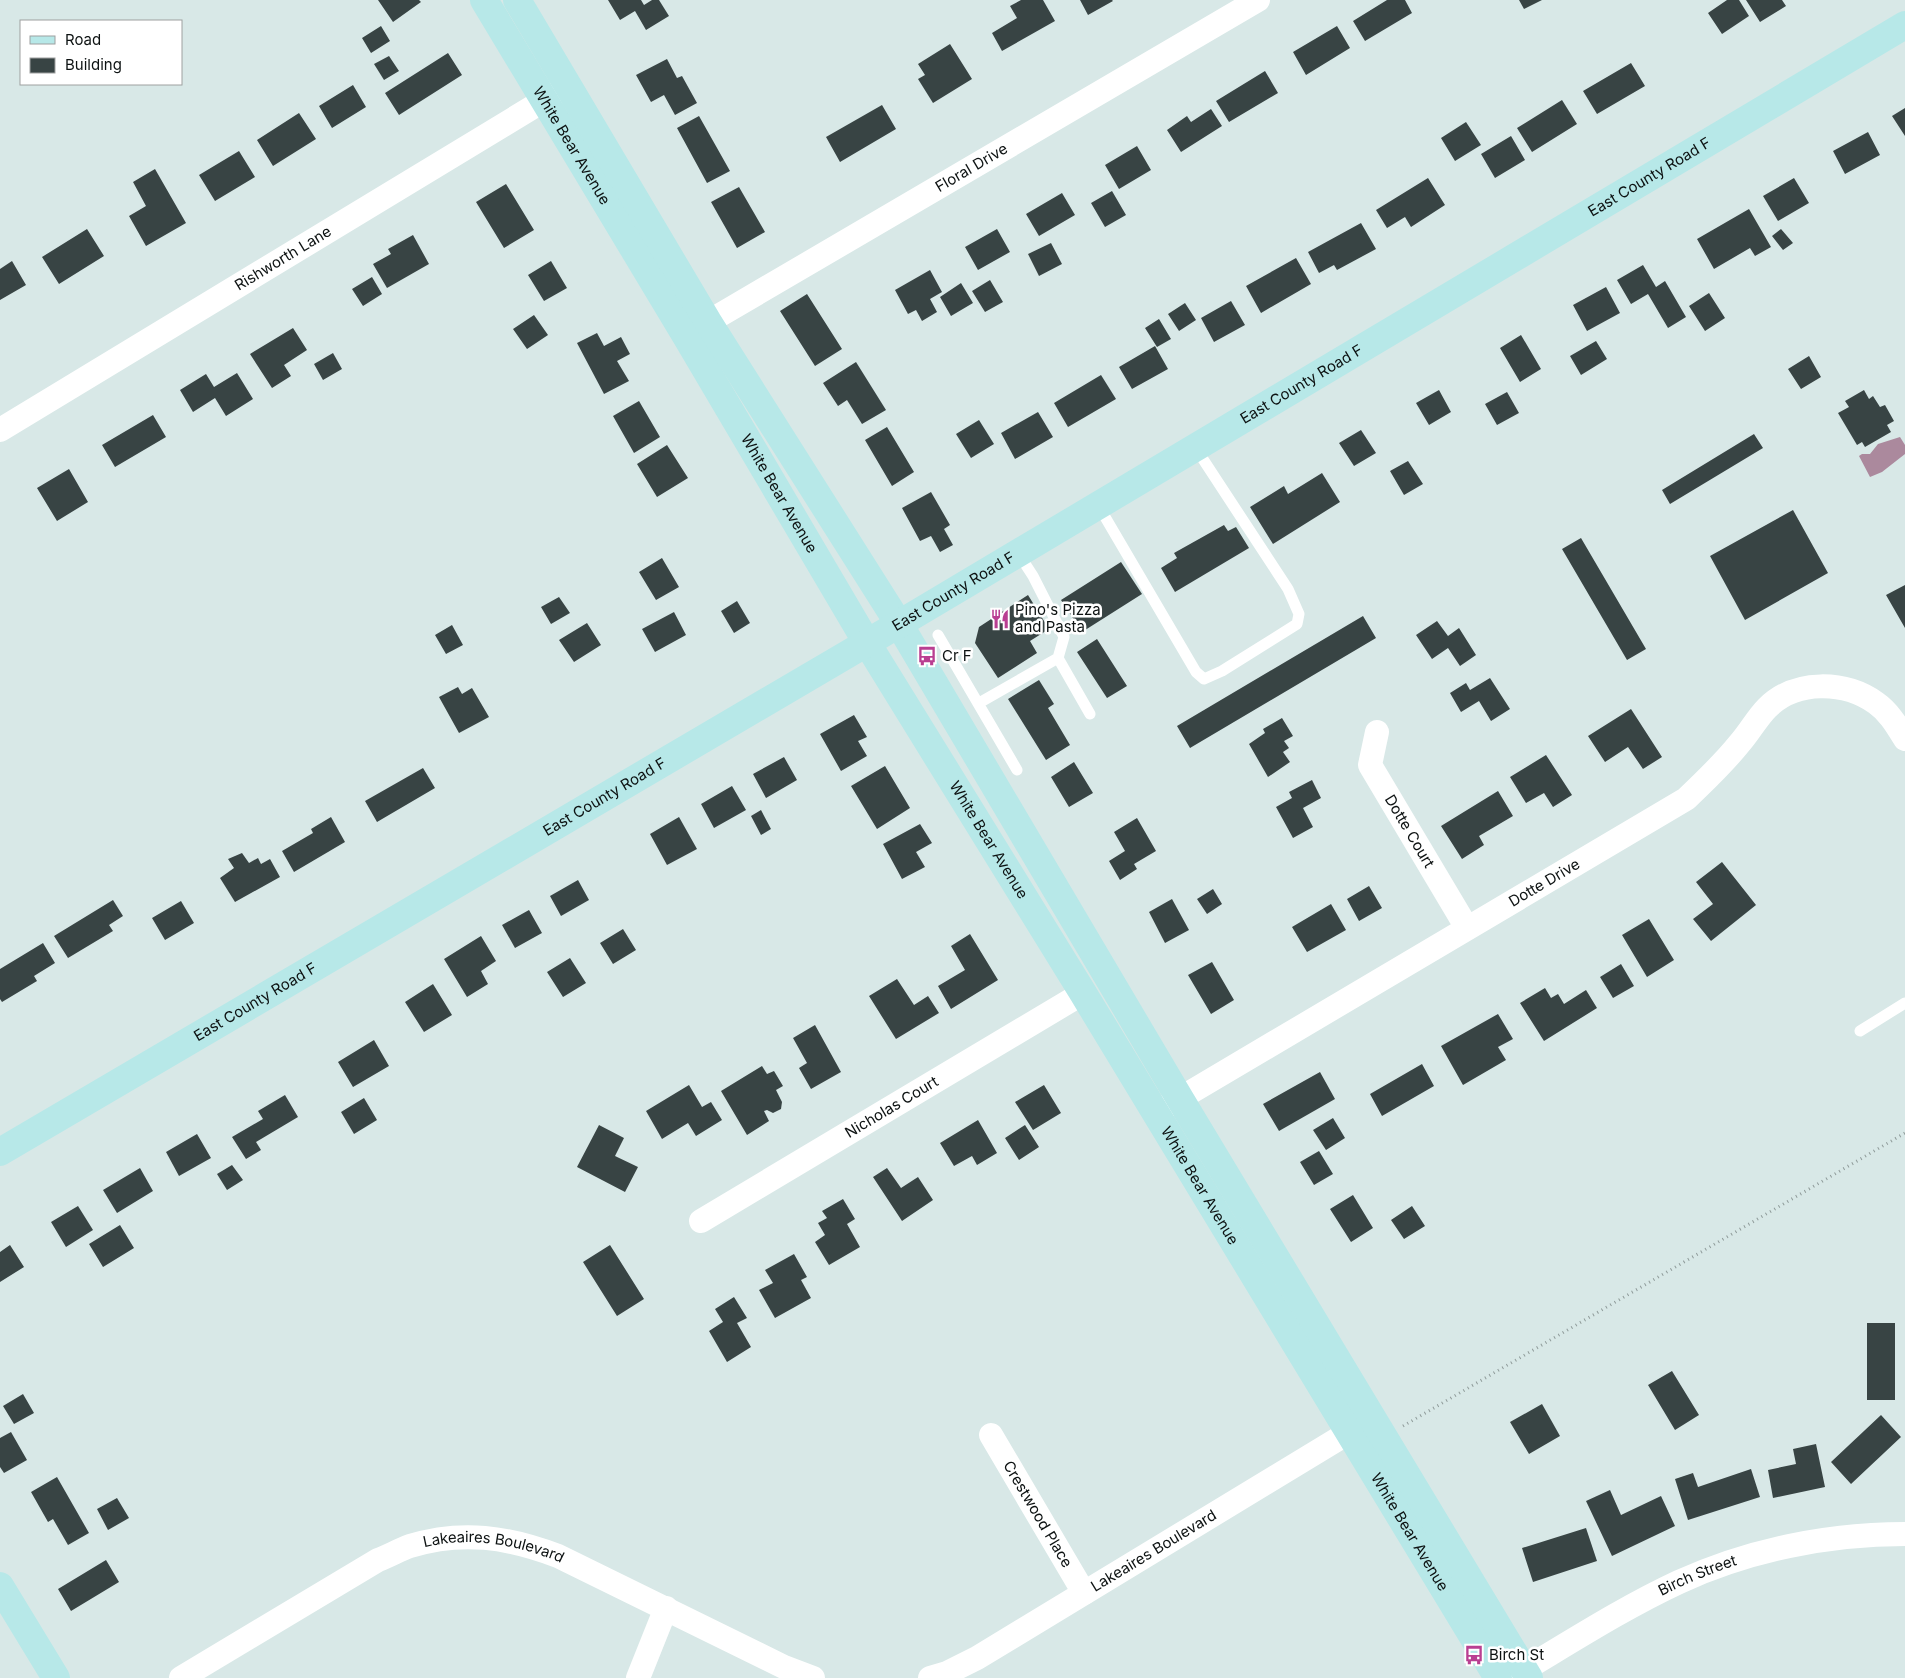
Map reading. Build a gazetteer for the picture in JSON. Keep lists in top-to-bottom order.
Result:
{
  "streets": {
    "main road": ["White Bear Avenue", "East County Road F"],
    "street": [
      "Floral Drive",
      "Rishworth Lane",
      "Dotte Court",
      "Dotte Drive",
      "Nicholas Court",
      "Crestwood Place",
      "Lakeaires Boulevard",
      "Birch Street"
    ]
  },
  "crossings": [
    ["White Bear Avenue", "Floral Drive"],
    ["White Bear Avenue", "East County Road F"],
    ["White Bear Avenue", "Rishworth Lane"],
    ["White Bear Avenue", "Dotte Drive"],
    ["White Bear Avenue", "Nicholas Court"],
    ["White Bear Avenue", "Lakeaires Boulevard"],
    ["White Bear Avenue", "Birch Street"],
    ["Dotte Court", "Dotte Drive"],
    ["Crestwood Place", "Lakeaires Boulevard"]
  ],
  "places": {
    "restaurant": ["Pino's Pizza and Pasta"],
    "bus stop": ["Cr F", "Birch St"]
  },
  "legend": ["Road", "Building"]
}
